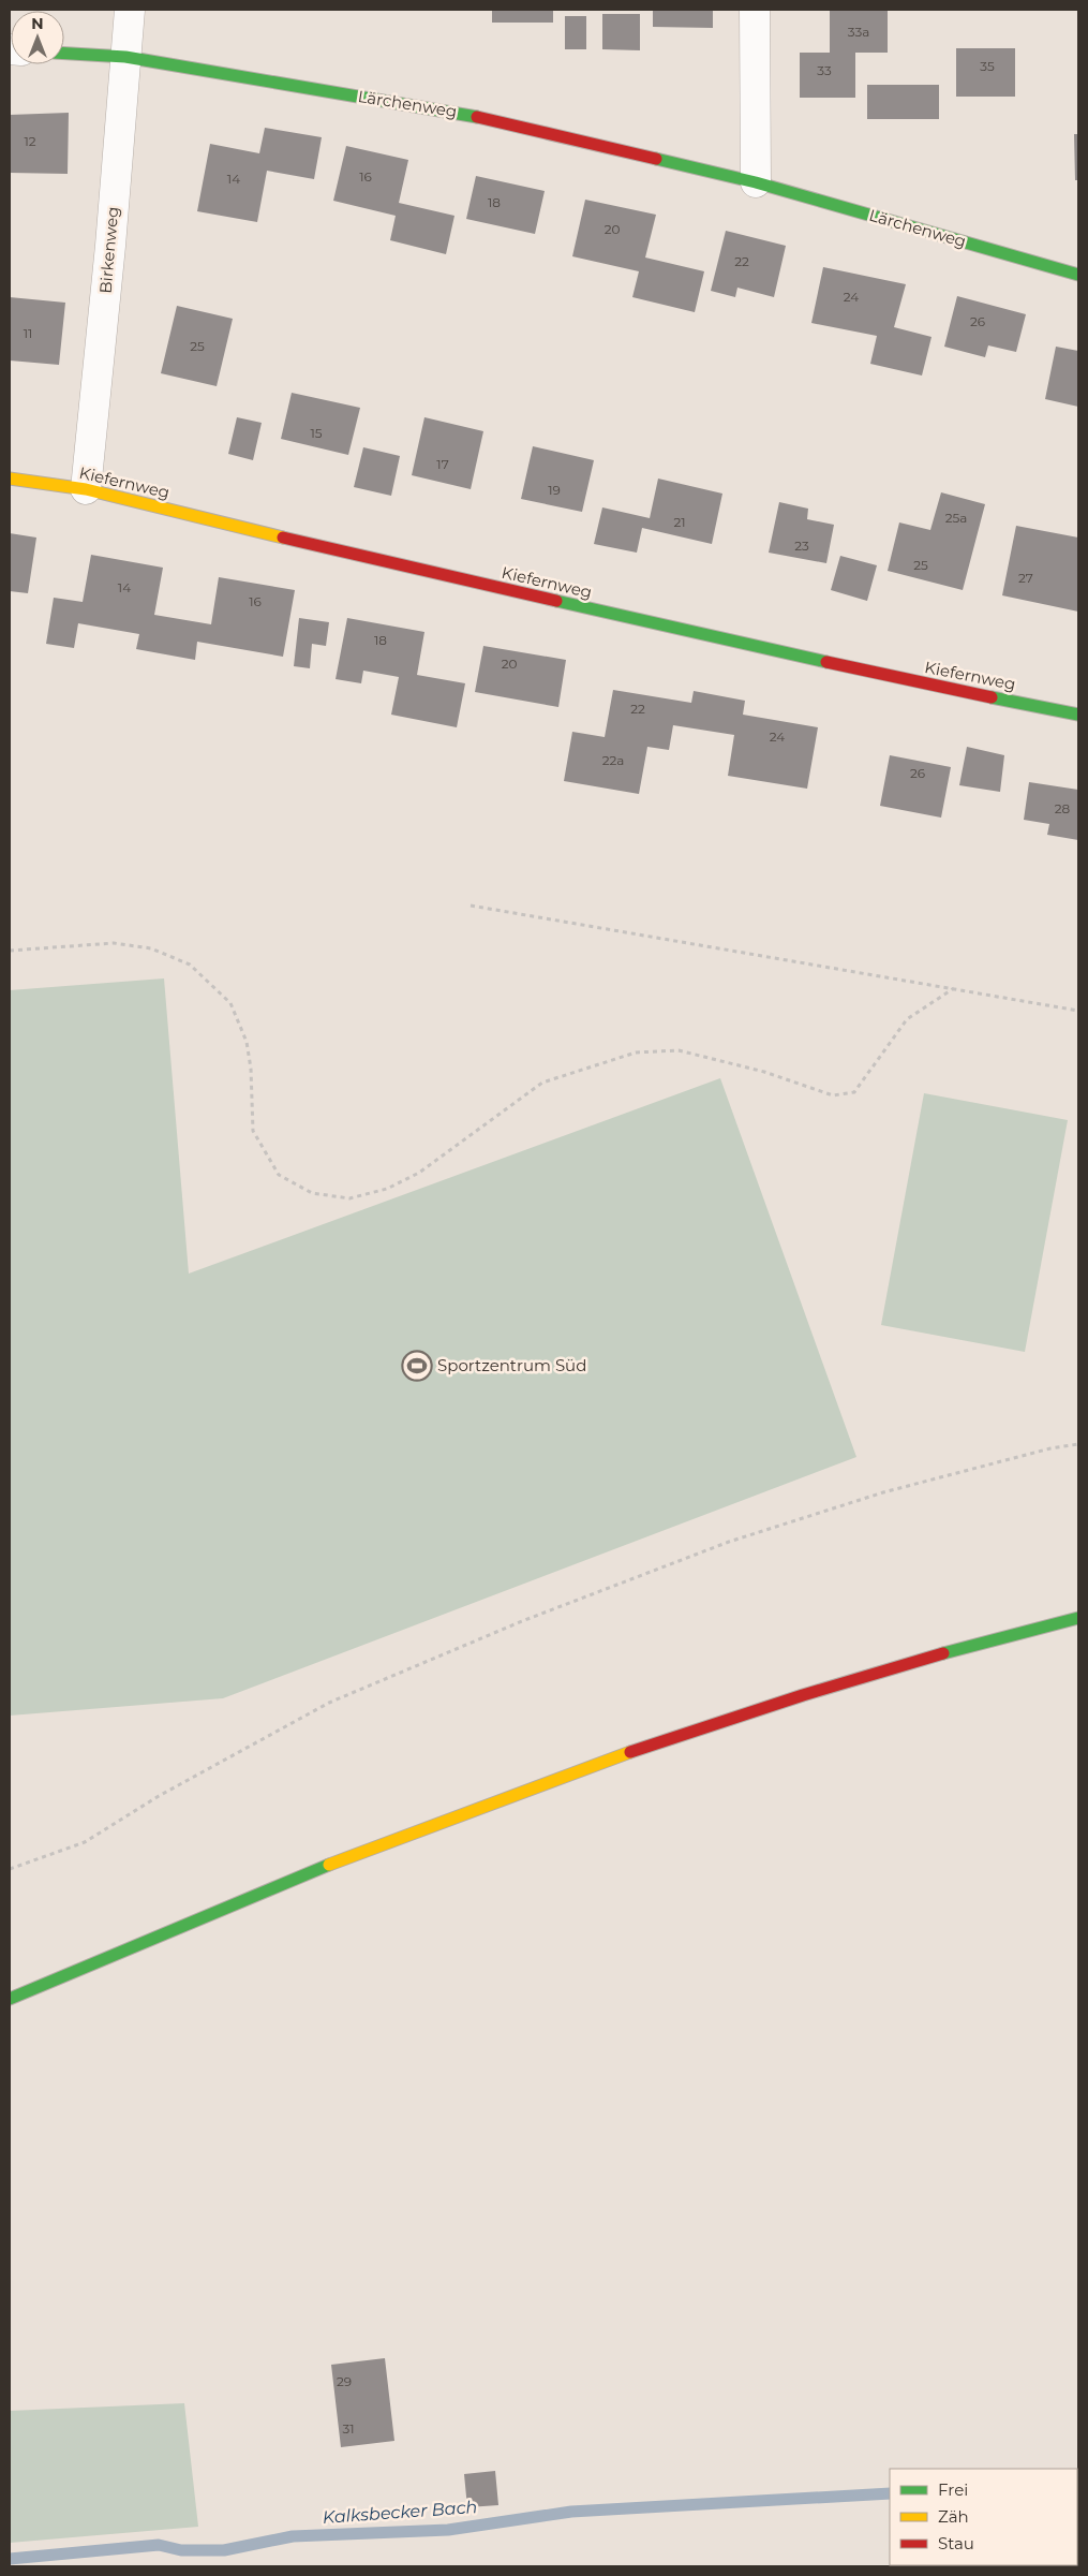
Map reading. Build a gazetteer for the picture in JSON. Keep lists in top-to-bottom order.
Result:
{
  "streets": {
    "street": ["Lärchenweg", "Birkenweg", "Kiefernweg"]
  },
  "crossings": [
    ["Lärchenweg", "Birkenweg"],
    ["Birkenweg", "Kiefernweg"]
  ],
  "water": ["Kalksbecker Bach"],
  "places": {
    "sports": ["Sportzentrum Süd"]
  },
  "house_numbers": [
    "33a",
    "35",
    "33",
    "12",
    "16",
    "14",
    "18",
    "20",
    "22",
    "24",
    "26",
    "11",
    "25",
    "15",
    "17",
    "19",
    "25a",
    "21",
    "23",
    "25",
    "27",
    "14",
    "16",
    "18",
    "20",
    "22",
    "24",
    "22a",
    "26",
    "28",
    "29",
    "31"
  ],
  "legend": ["Frei", "Zäh", "Stau"],
  "north": "top"
}
